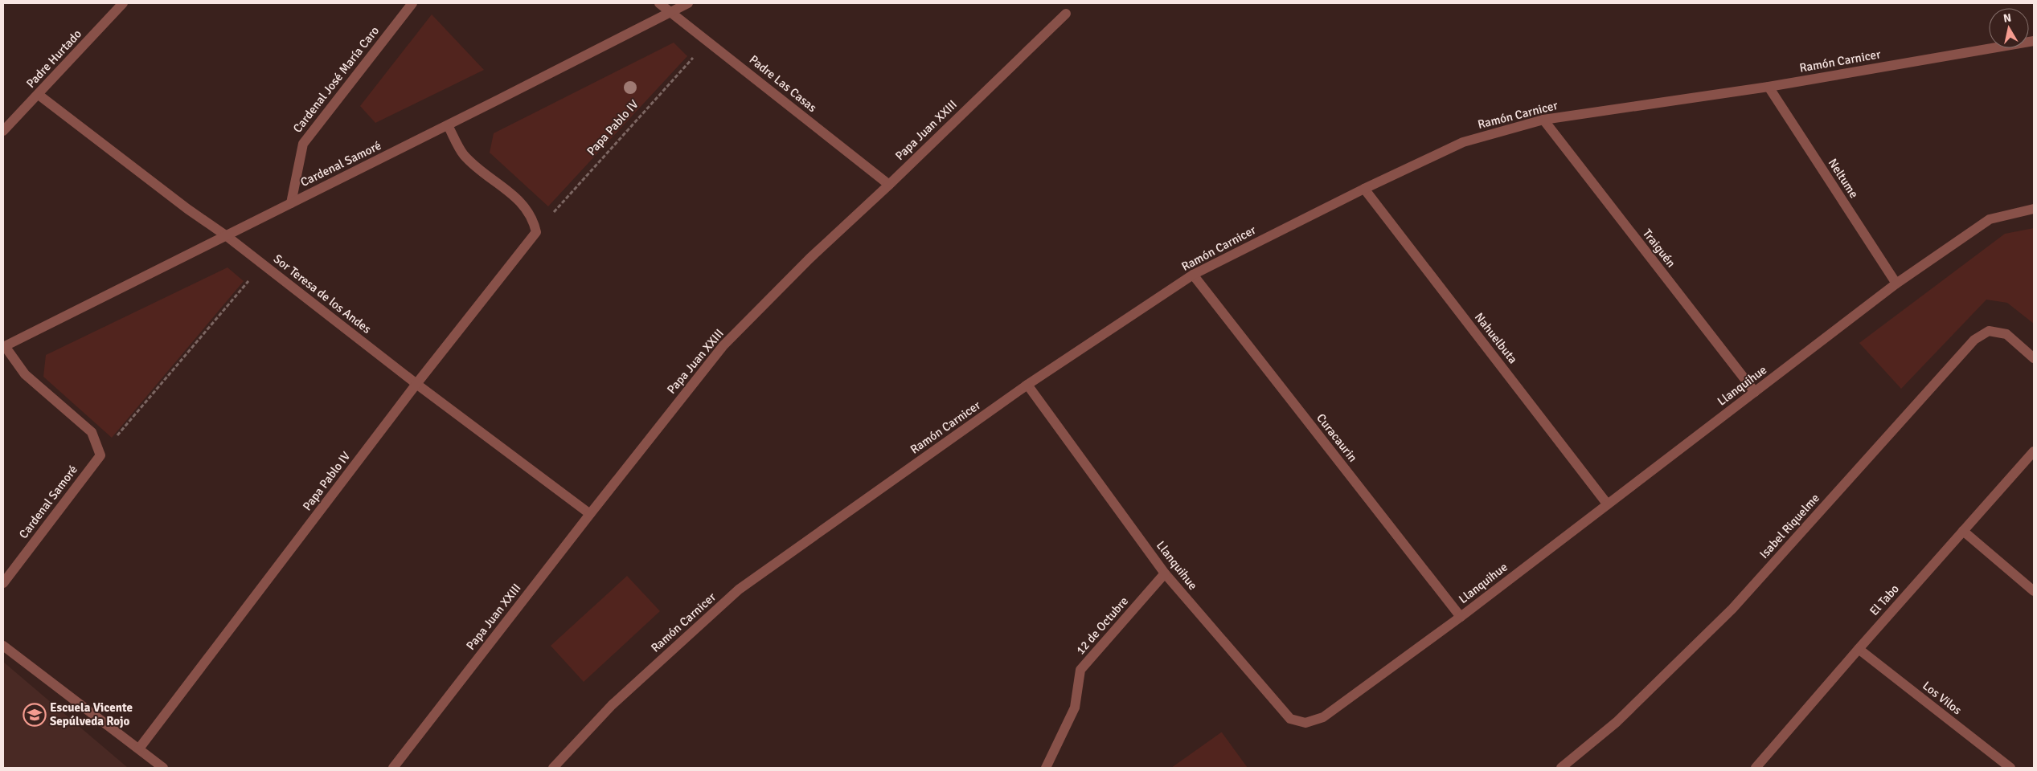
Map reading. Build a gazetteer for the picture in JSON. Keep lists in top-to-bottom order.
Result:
{
  "streets": {
    "street": [
      "Padre Hurtado",
      "Ramón Carnicer",
      "Cardenal José María Caro",
      "Padre Las Casas",
      "Papa Pablo IV",
      "Papa Juan XXIII",
      "Cardenal Samoré",
      "Neltume",
      "Traiguén",
      "Sor Teresa de los Andes",
      "Nahuelbuta",
      "Llanquihue",
      "Curacaurin",
      "Isabel Riquelme",
      "El Tabo",
      "12 de Octubre",
      "Los Vilos"
    ]
  },
  "crossings": [
    ["Padre Hurtado", "Sor Teresa de los Andes"],
    ["Ramón Carnicer", "Neltume"],
    ["Ramón Carnicer", "Traiguén"],
    ["Ramón Carnicer", "Nahuelbuta"],
    ["Ramón Carnicer", "Llanquihue"],
    ["Ramón Carnicer", "Curacaurin"],
    ["Cardenal José María Caro", "Cardenal Samoré"],
    ["Padre Las Casas", "Papa Pablo IV"],
    ["Padre Las Casas", "Papa Juan XXIII"],
    ["Padre Las Casas", "Cardenal Samoré"],
    ["Papa Pablo IV", "Sor Teresa de los Andes"],
    ["Papa Juan XXIII", "Sor Teresa de los Andes"],
    ["Cardenal Samoré", "Sor Teresa de los Andes"],
    ["Neltume", "Llanquihue"],
    ["Traiguén", "Llanquihue"],
    ["Nahuelbuta", "Llanquihue"],
    ["Llanquihue", "Curacaurin"],
    ["Llanquihue", "12 de Octubre"],
    ["El Tabo", "Los Vilos"]
  ],
  "places": {
    "school or university": ["Escuela Vicente Sepúlveda Rojo"]
  },
  "north": "top"
}
